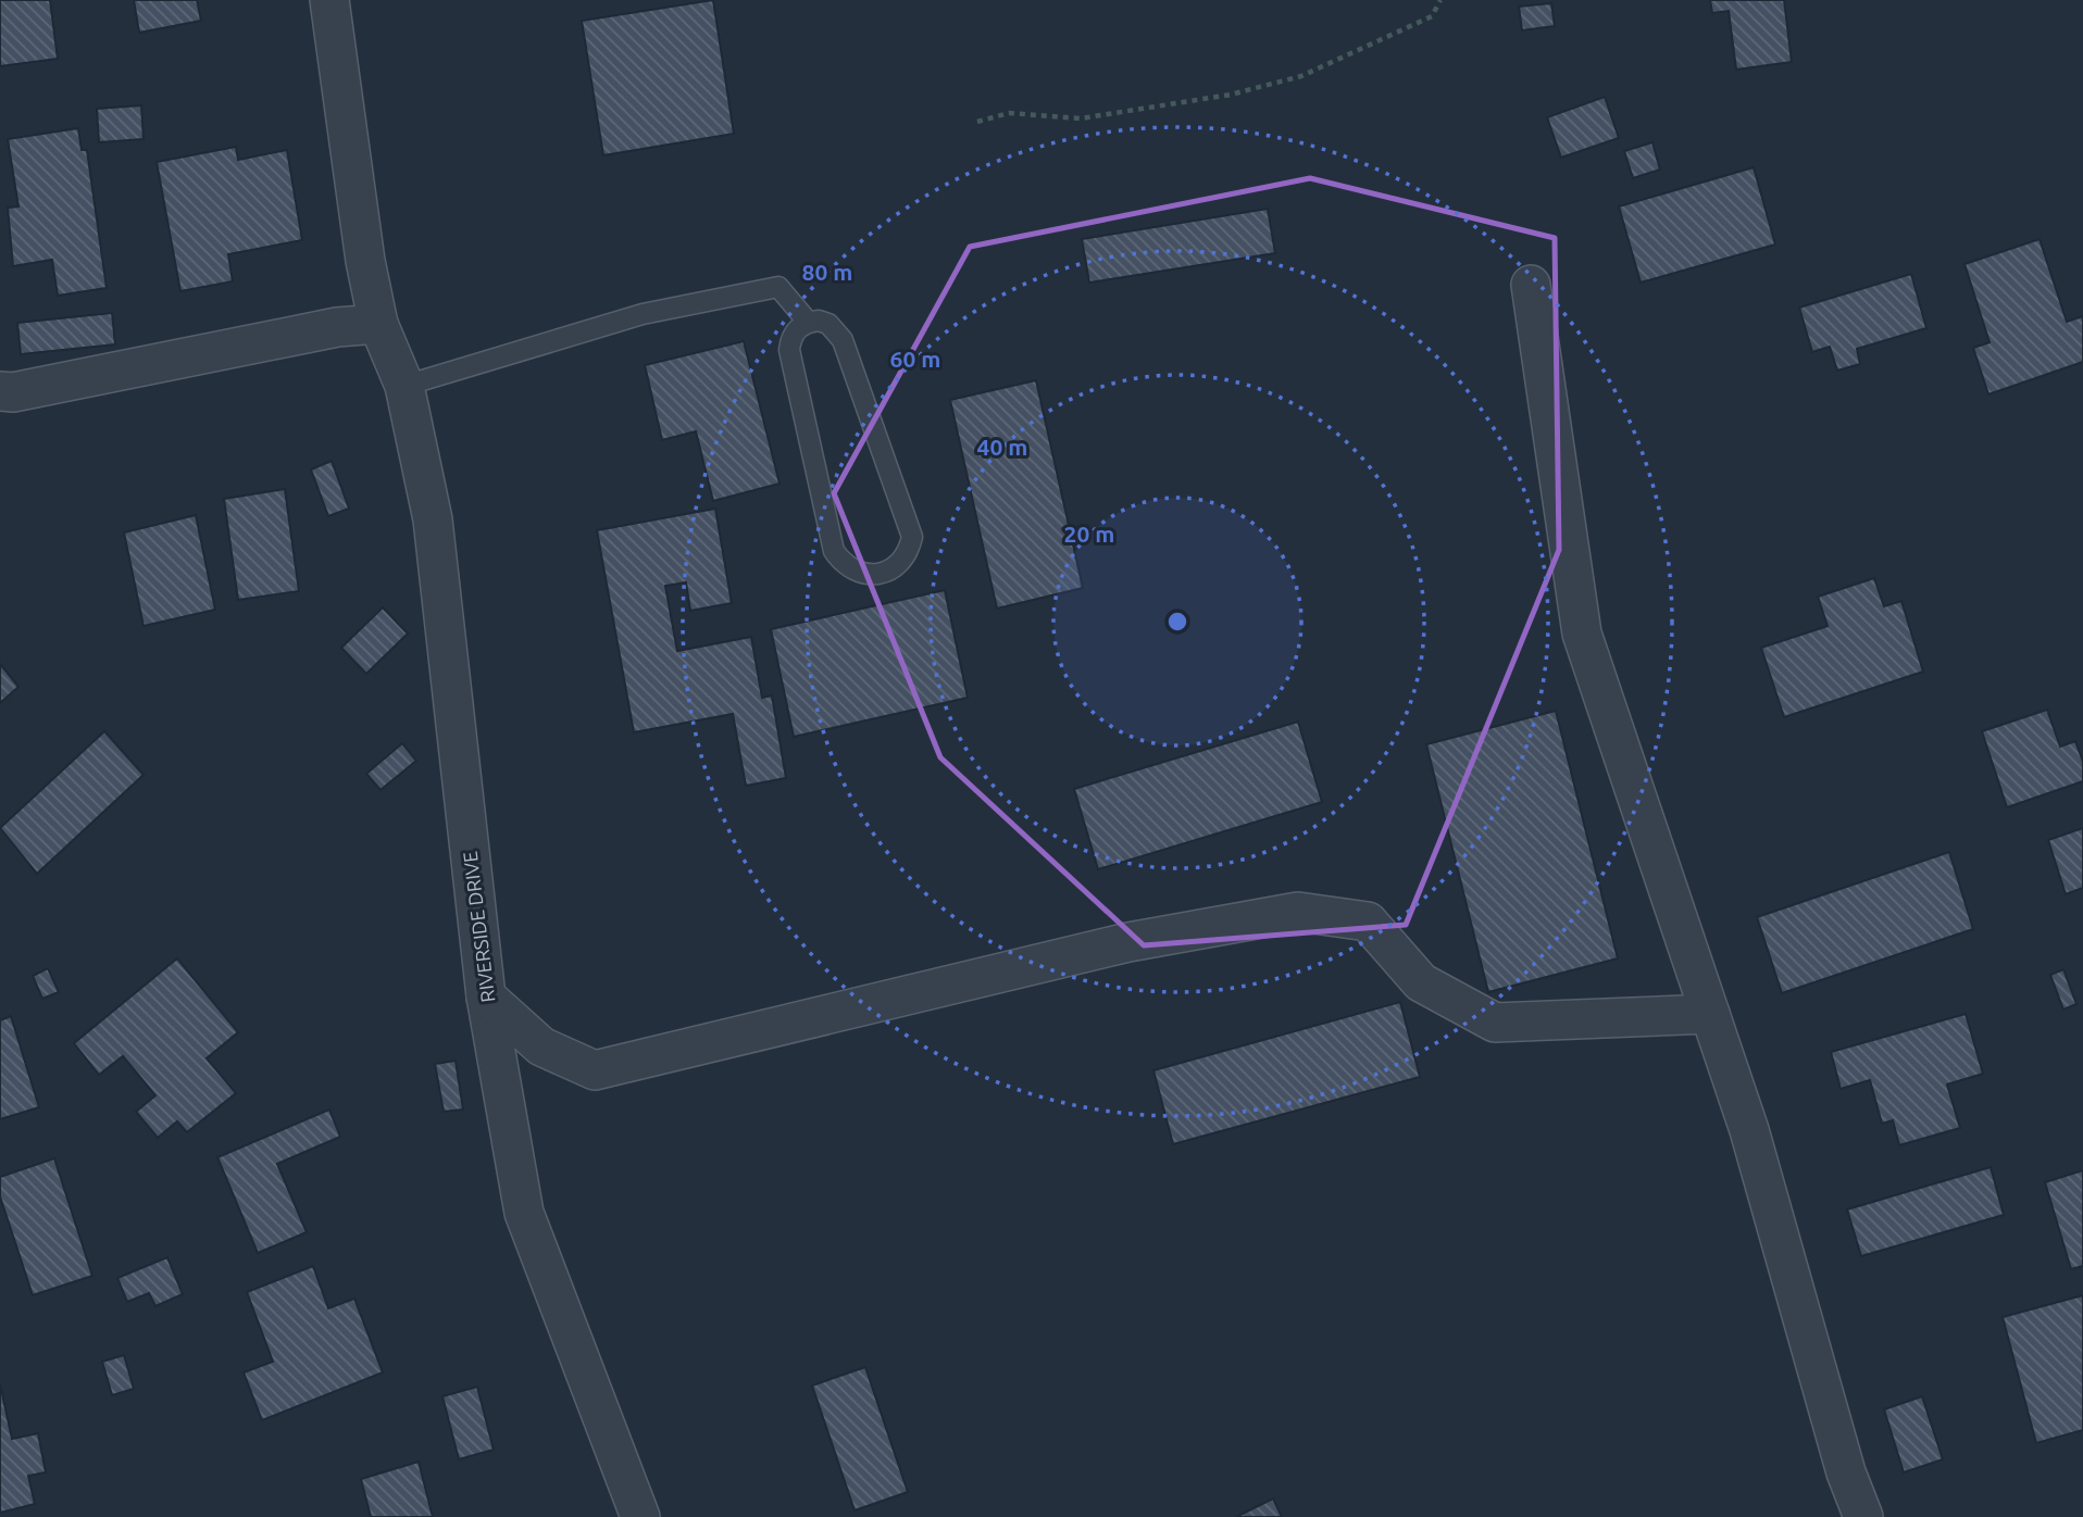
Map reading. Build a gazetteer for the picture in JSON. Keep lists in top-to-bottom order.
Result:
{
  "streets": {
    "street": ["RIVERSIDE DRIVE"]
  },
  "rings": [
    "80 m",
    "60 m",
    "40 m",
    "20 m"
  ]
}
